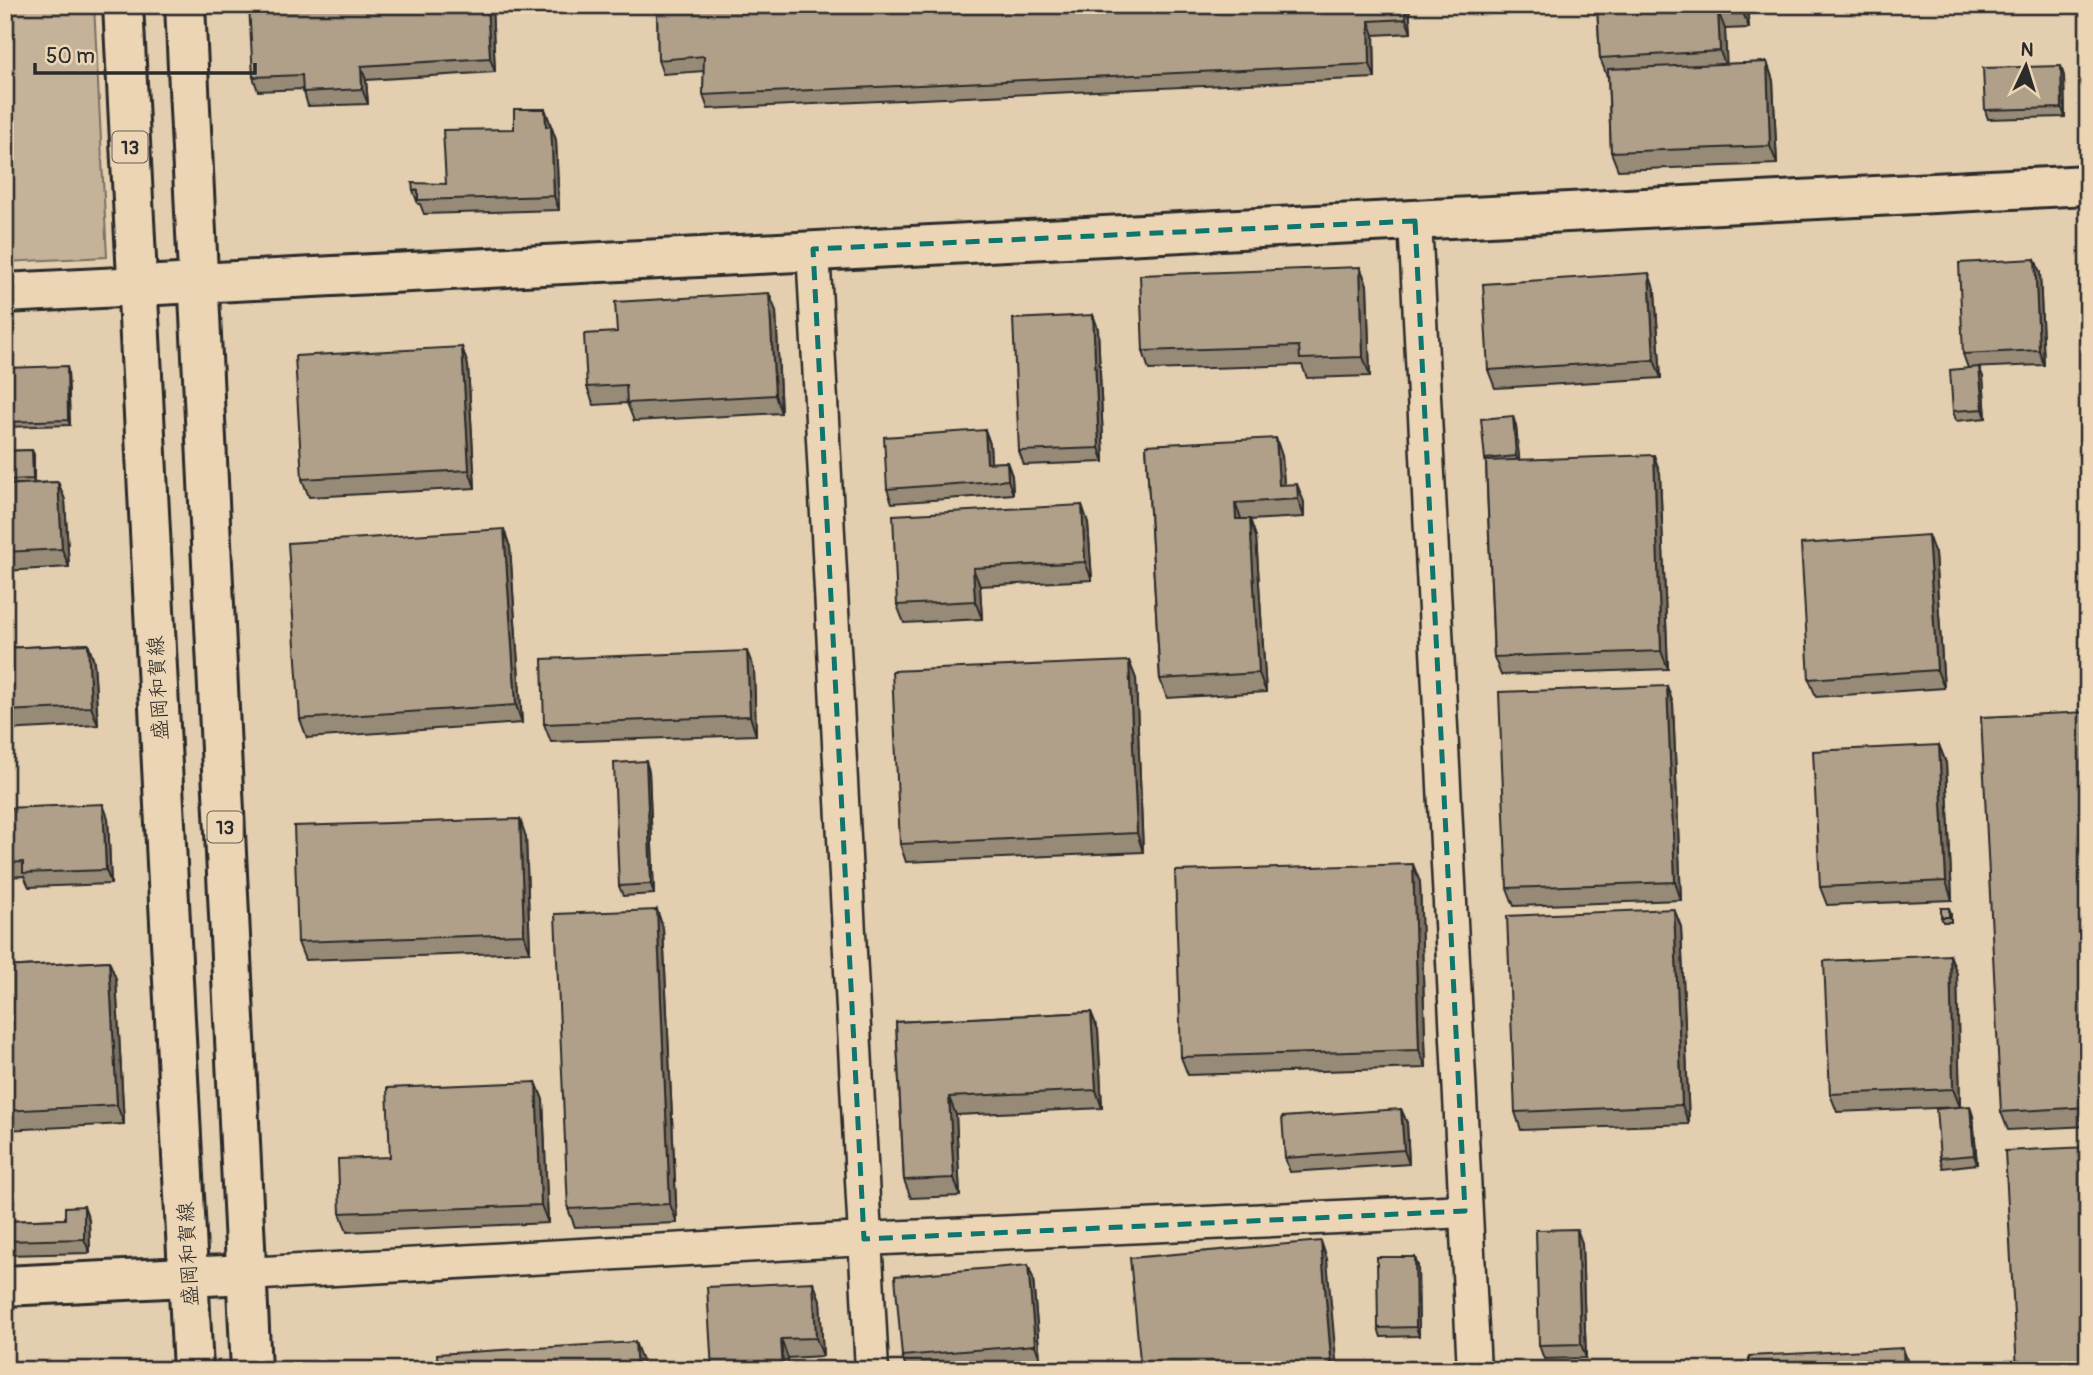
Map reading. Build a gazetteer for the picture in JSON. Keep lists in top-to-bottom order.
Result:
{
  "streets": {
    "main road": ["13", "盛岡和賀線"]
  },
  "scale_bar": "50 m",
  "north": "top"
}
